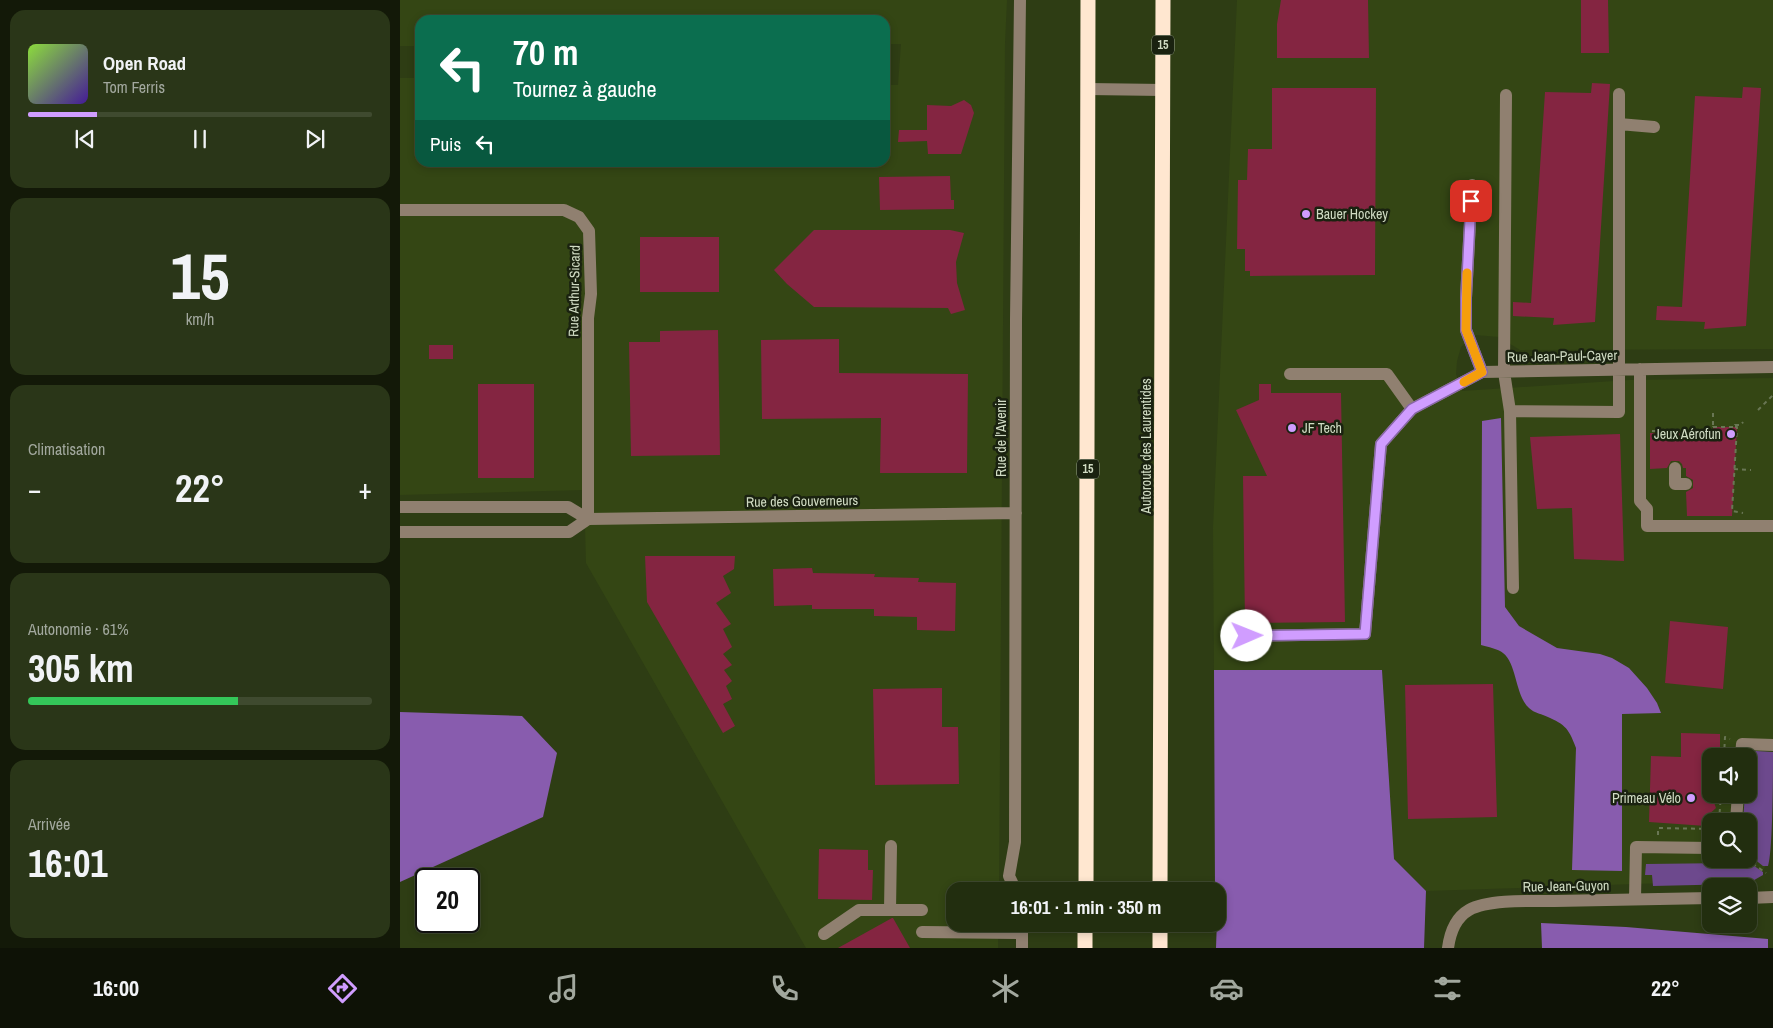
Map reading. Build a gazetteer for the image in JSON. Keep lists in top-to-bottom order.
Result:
{
  "streets": {
    "highway": ["15", "Autoroute des Laurentides"],
    "street": [
      "Rue Arthur-Sicard",
      "Rue Jean-Paul-Cayer",
      "Rue de l'Avenir",
      "Rue des Gouverneurs",
      "Rue Jean-Guyon"
    ]
  },
  "crossings": [
    ["Rue Arthur-Sicard", "Rue des Gouverneurs"],
    ["Rue de l'Avenir", "Rue des Gouverneurs"]
  ],
  "places": [
    "Bauer Hockey",
    "JF Tech",
    "Jeux Aérofun",
    "Primeau Vélo"
  ],
  "page": {
    "turn": ["70 m", "Tournez à gauche"],
    "song": ["Open Road", "Tom Ferris"],
    "then": "Puis",
    "tile": [
      ["15", "km/h"],
      "Climatisation",
      ["Autonomie · 61%", "305 km"],
      ["Arrivée", "16:01"]
    ],
    "heat": ["−", "22°", "+"],
    "limit": "20",
    "trip": "16:01 · 1 min · 350 m",
    "tabs": ["16:00", "22°"]
  }
}
